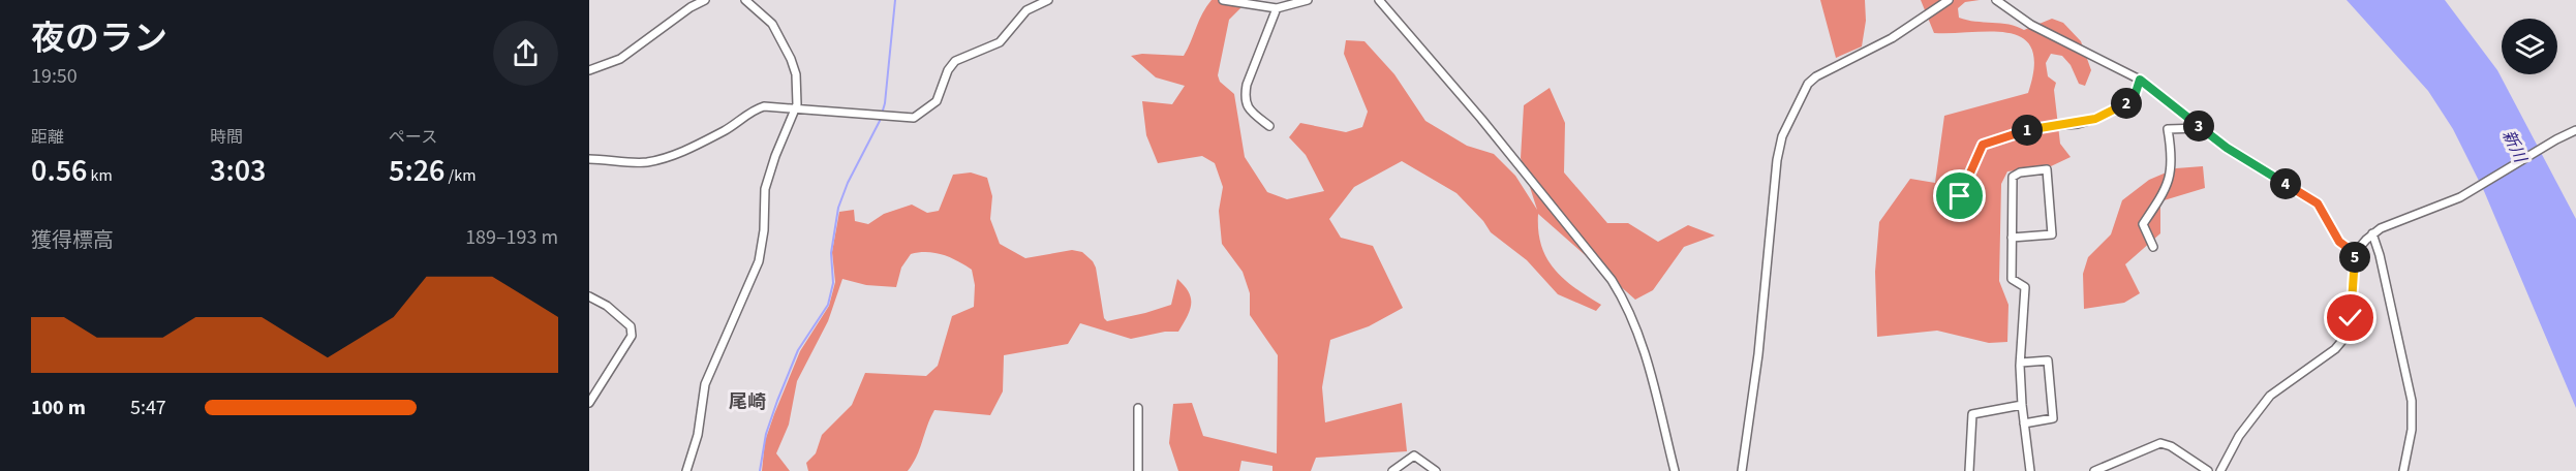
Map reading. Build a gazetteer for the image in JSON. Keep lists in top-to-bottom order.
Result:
{
  "districts": ["尾崎"],
  "water": ["新川"],
  "page": {
    "heading": ["夜のラン", "19:50"],
    "pins": [
      "2",
      "3",
      "1",
      "4",
      "5"
    ],
    "stats": [
      ["距離", "0.56 km"],
      ["時間", "3:03"],
      ["ペース", "5:26 /km"]
    ],
    "chart": ["獲得標高", "189–193 m"],
    "list": [
      {
        "name": "100 m",
        "note": "5:47"
      }
    ]
  }
}
